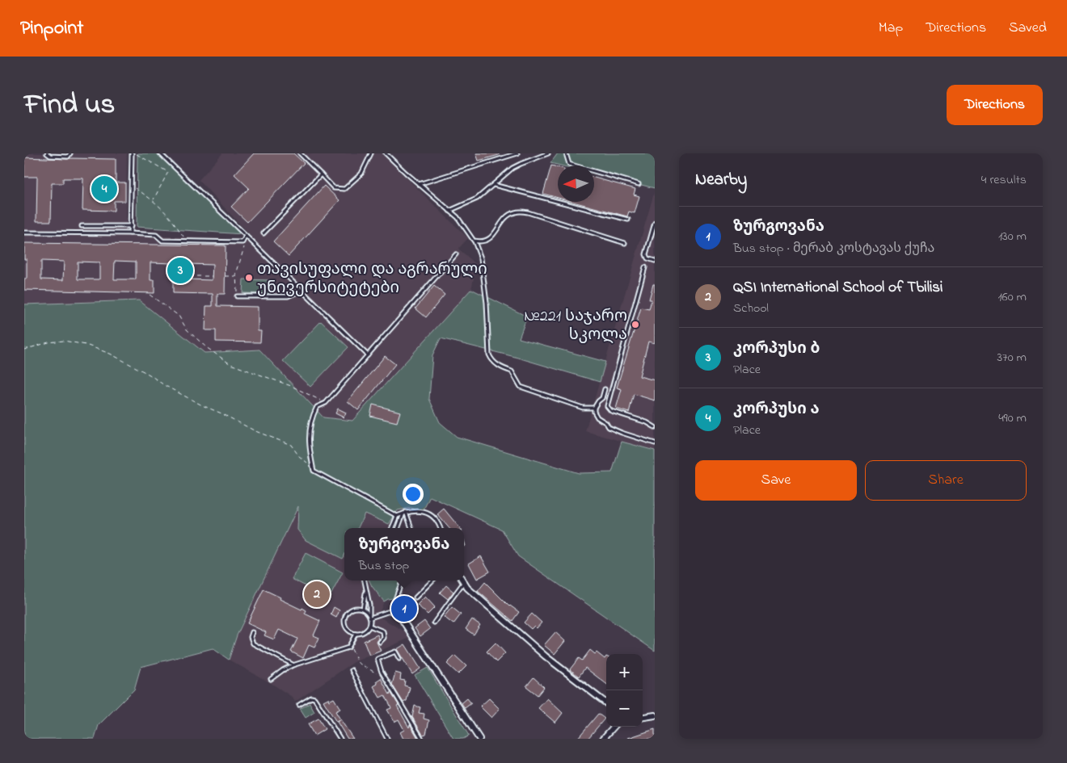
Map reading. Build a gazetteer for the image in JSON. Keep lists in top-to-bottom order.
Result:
{
  "places": ["თავისუფალი და აგრარული უნივერსიტეტები", "№221 საჯარო სკოლა"],
  "north": "left",
  "page": {
    "header": "Pinpoint",
    "nav": ["Map", "Directions", "Saved"],
    "title": "Find us",
    "buttons": [
      "Directions",
      ["Save", "Share"]
    ],
    "heading": ["Nearby", "4 results"],
    "pins": [
      "4",
      "3",
      "2",
      "1"
    ],
    "list": [
      {
        "mark": "1",
        "name": "ზურგოვანა",
        "note": "Bus stop · მერაბ კოსტავას ქუჩა",
        "value": "130 m"
      },
      {
        "mark": "2",
        "name": "QSI International School of Tbilisi",
        "note": "School",
        "value": "160 m"
      },
      {
        "mark": "3",
        "name": "კორპუსი ბ",
        "note": "Place",
        "value": "370 m"
      },
      {
        "mark": "4",
        "name": "კორპუსი ა",
        "note": "Place",
        "value": "490 m"
      }
    ],
    "popup": ["ზურგოვანა", "Bus stop"],
    "map_buttons": ["+", "−"]
  }
}
